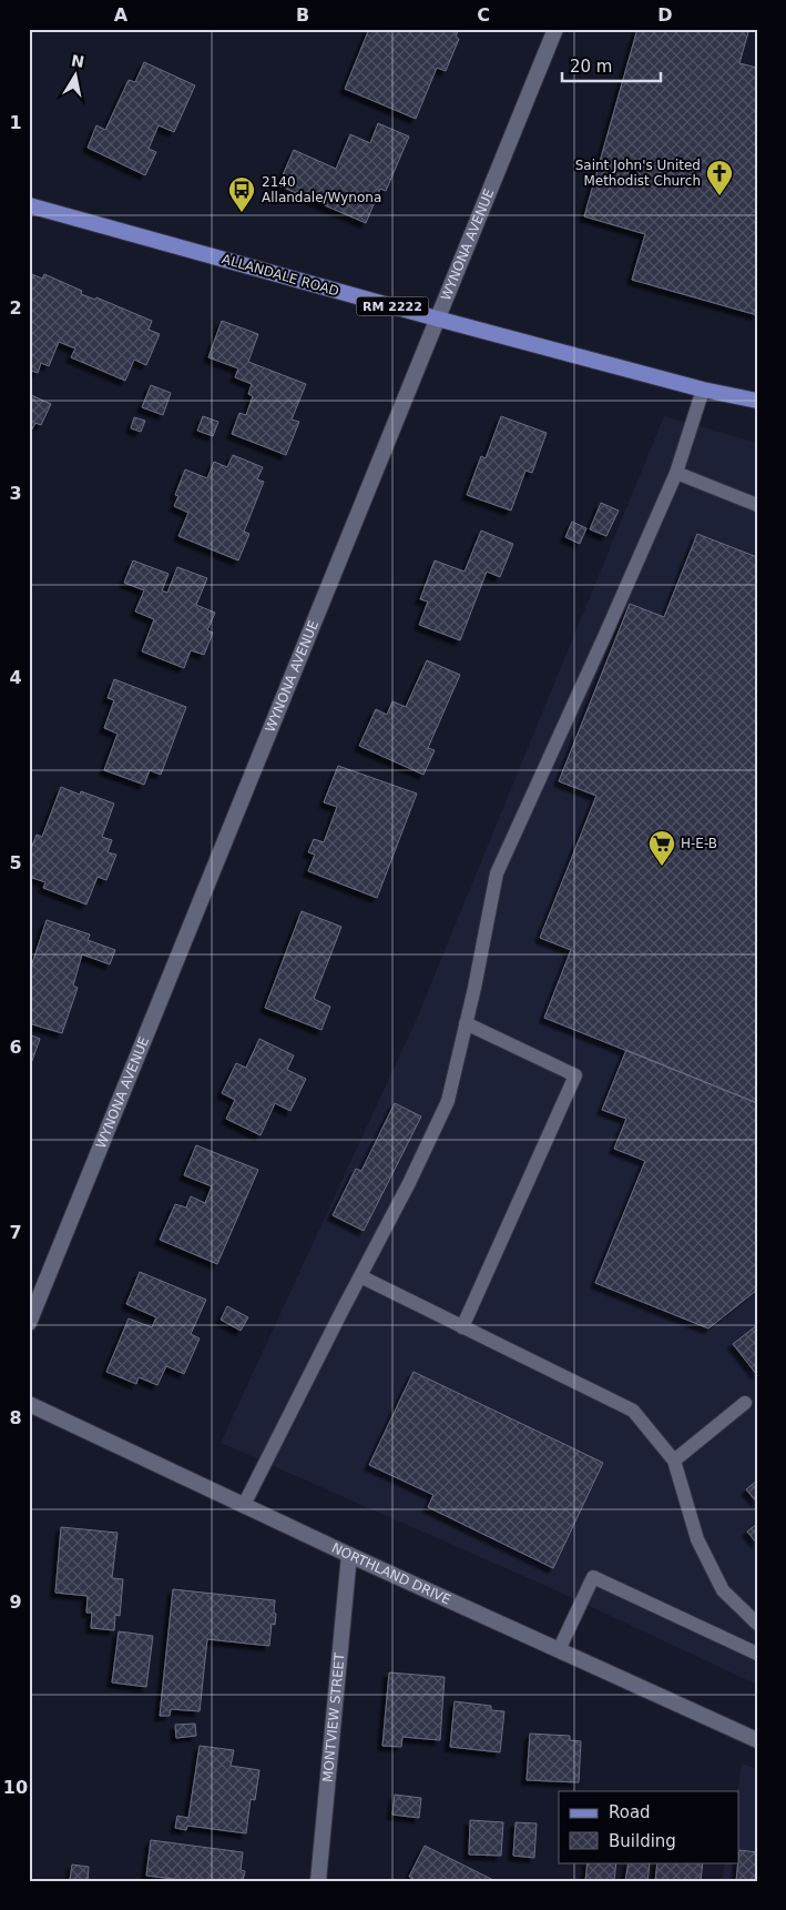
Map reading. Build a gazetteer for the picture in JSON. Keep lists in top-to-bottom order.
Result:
{
  "streets": {
    "main road": ["ALLANDALE ROAD", "RM 2222"],
    "street": ["WYNONA AVENUE", "NORTHLAND DRIVE", "MONTVIEW STREET"]
  },
  "crossings": [
    ["WYNONA AVENUE", "ALLANDALE ROAD"],
    ["NORTHLAND DRIVE", "MONTVIEW STREET"]
  ],
  "places": {
    "church": ["Saint John's United Methodist Church"],
    "bus stop": ["2140 Allandale/Wynona"],
    "supermarket": ["H-E-B"]
  },
  "legend": ["Road", "Building"],
  "scale_bar": "20 m",
  "north": "top",
  "grid": {
    "columns": [
      "A",
      "B",
      "C",
      "D"
    ],
    "rows": [
      "1",
      "2",
      "3",
      "4",
      "5",
      "6",
      "7",
      "8",
      "9",
      "10"
    ]
  }
}
